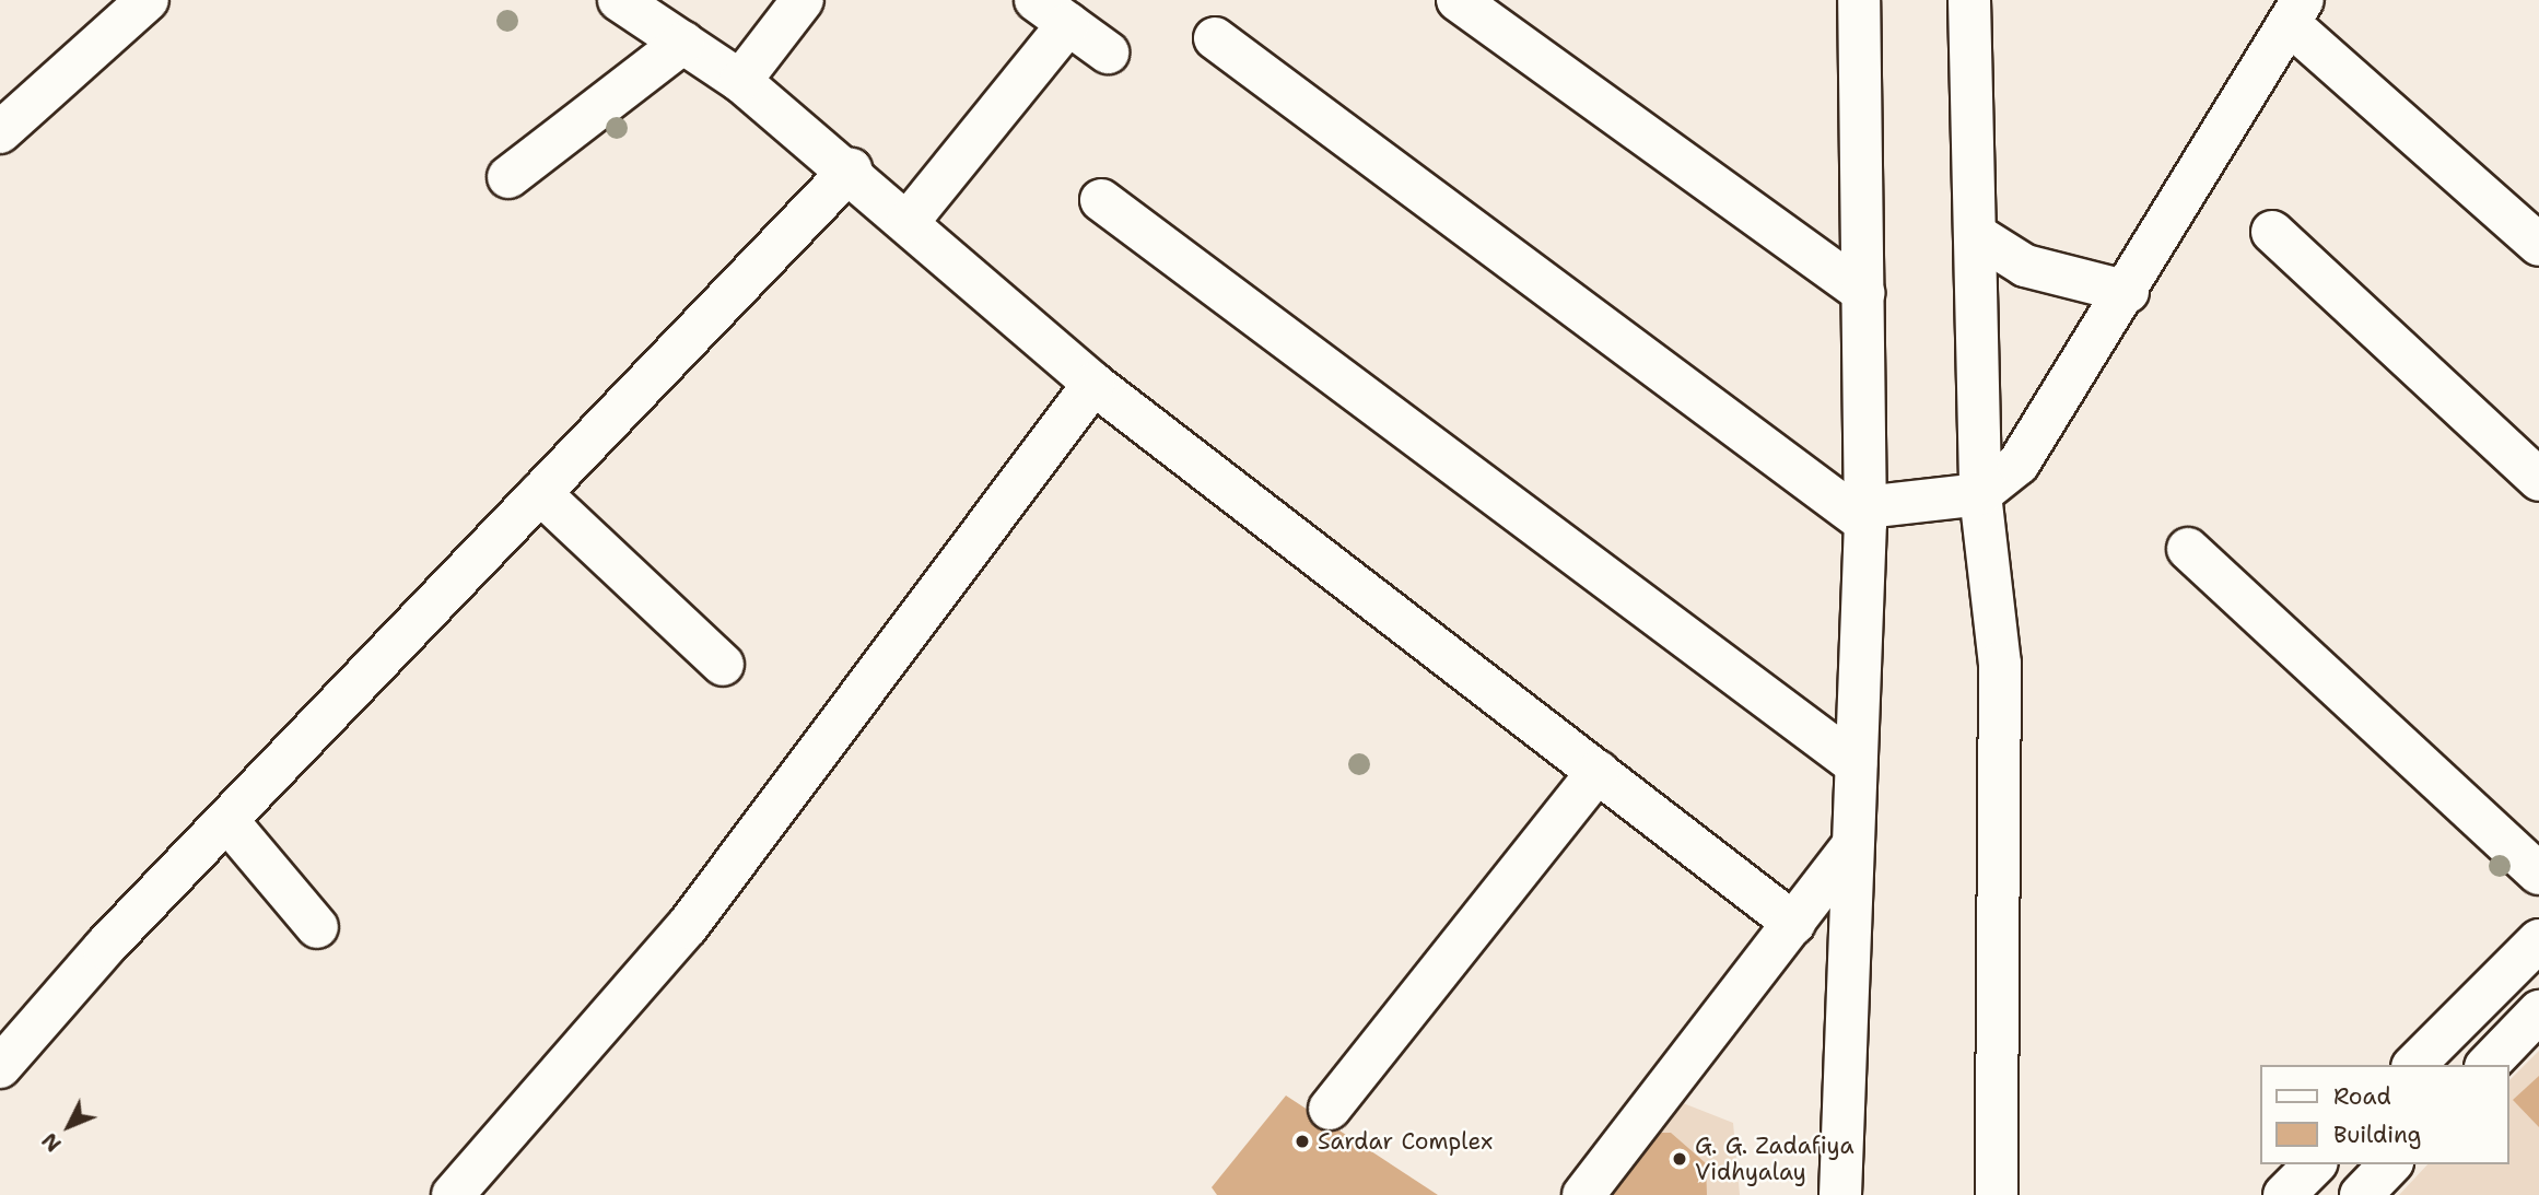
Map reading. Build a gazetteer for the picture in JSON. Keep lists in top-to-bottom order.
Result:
{
  "places": ["Sardar Complex", "G. G. Zadafiya Vidhyalay"],
  "legend": ["Road", "Building"],
  "north": "bottom left"
}
